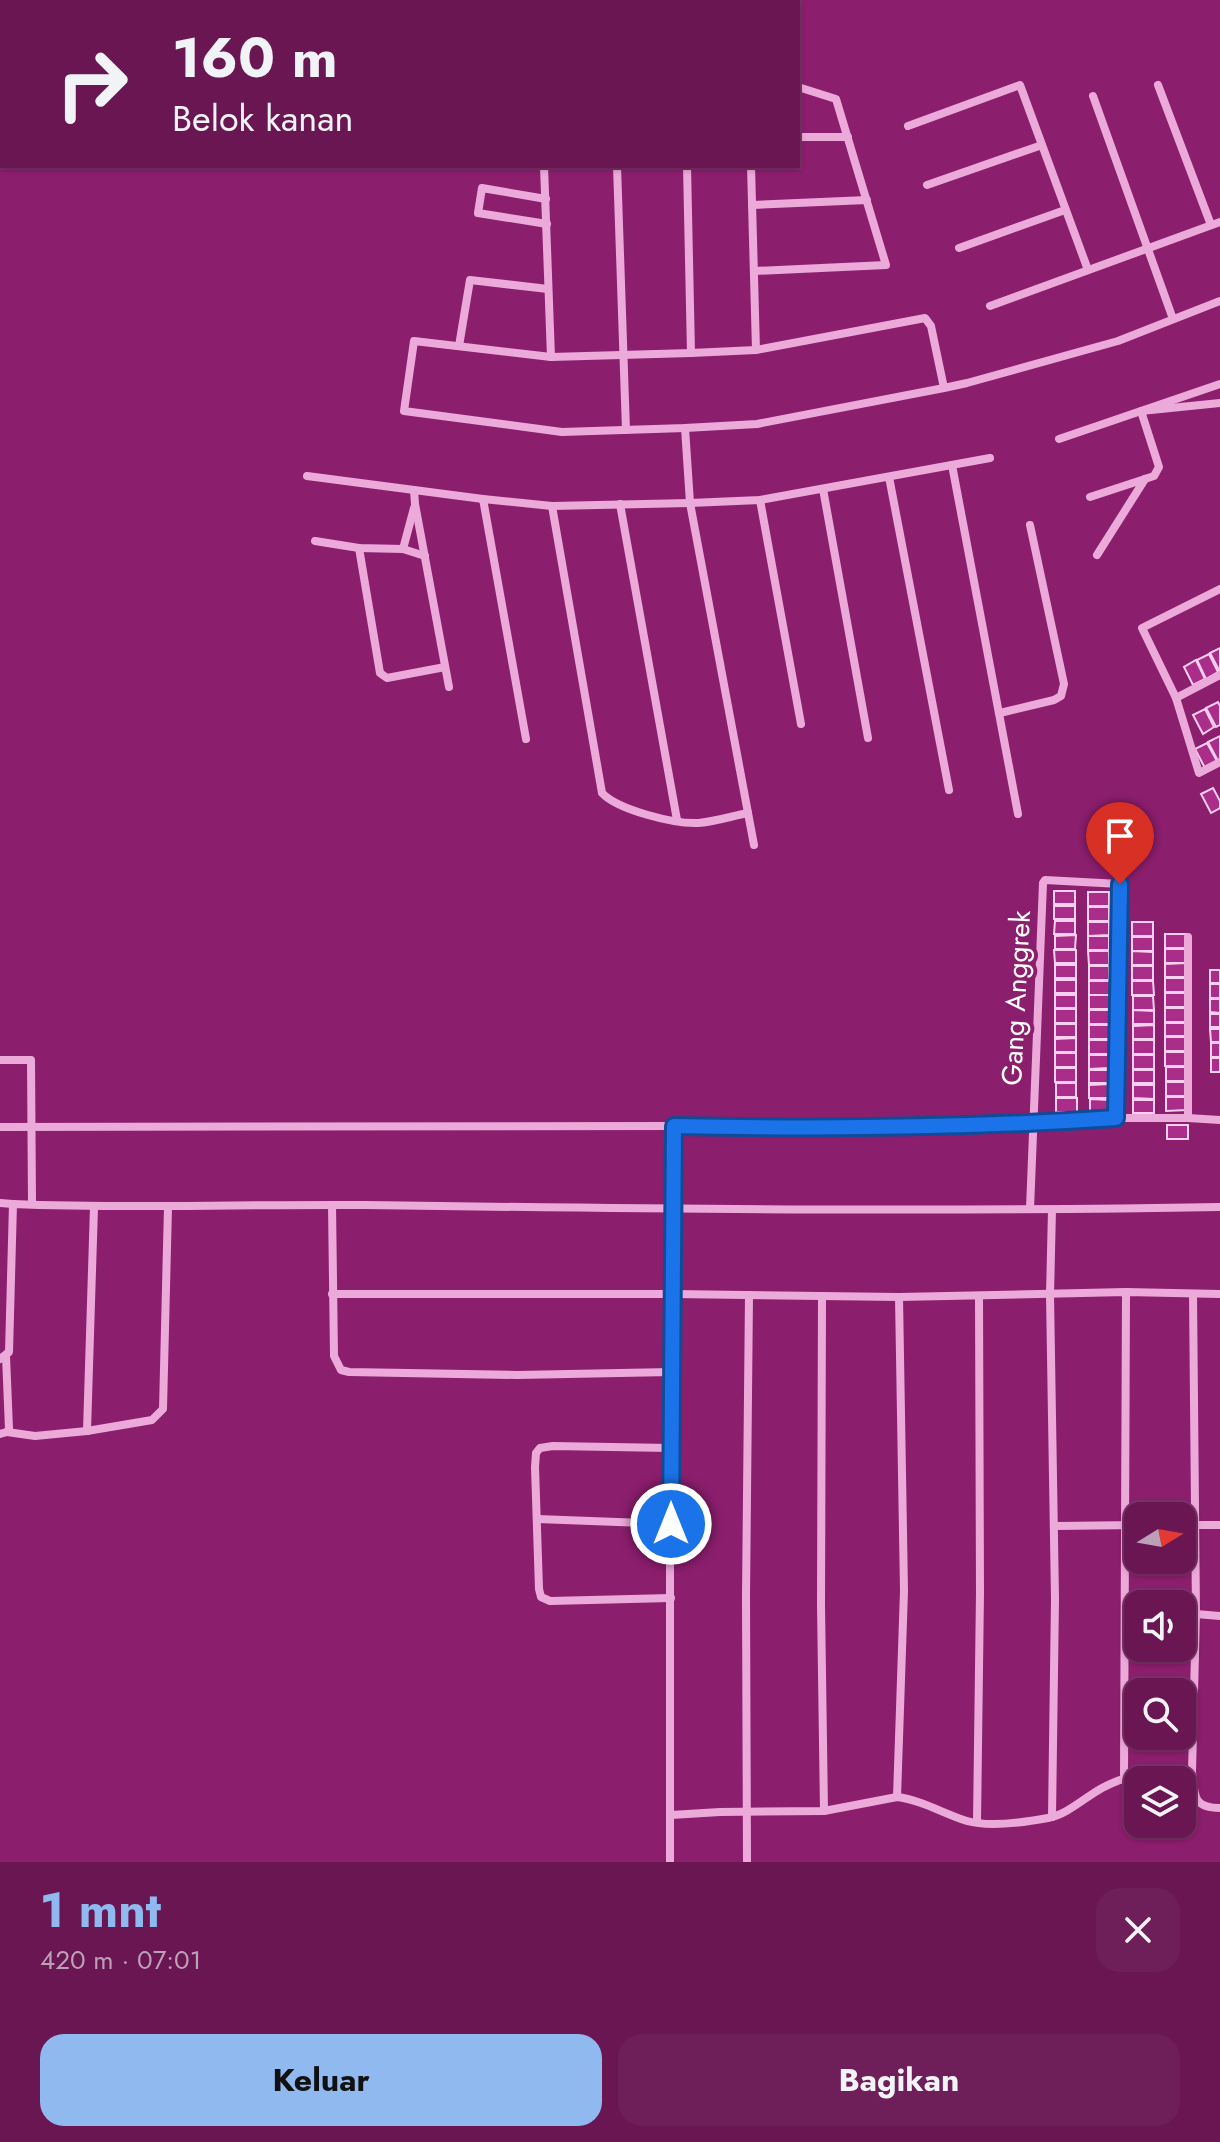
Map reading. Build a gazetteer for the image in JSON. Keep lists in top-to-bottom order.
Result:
{
  "streets": {
    "street": ["Gang Anggrek"]
  },
  "north": "right",
  "page": {
    "turn": ["160 m", "Belok kanan"],
    "heading": ["1 mnt", "420 m · 07:01"],
    "buttons": ["Keluar", "Bagikan"]
  }
}
